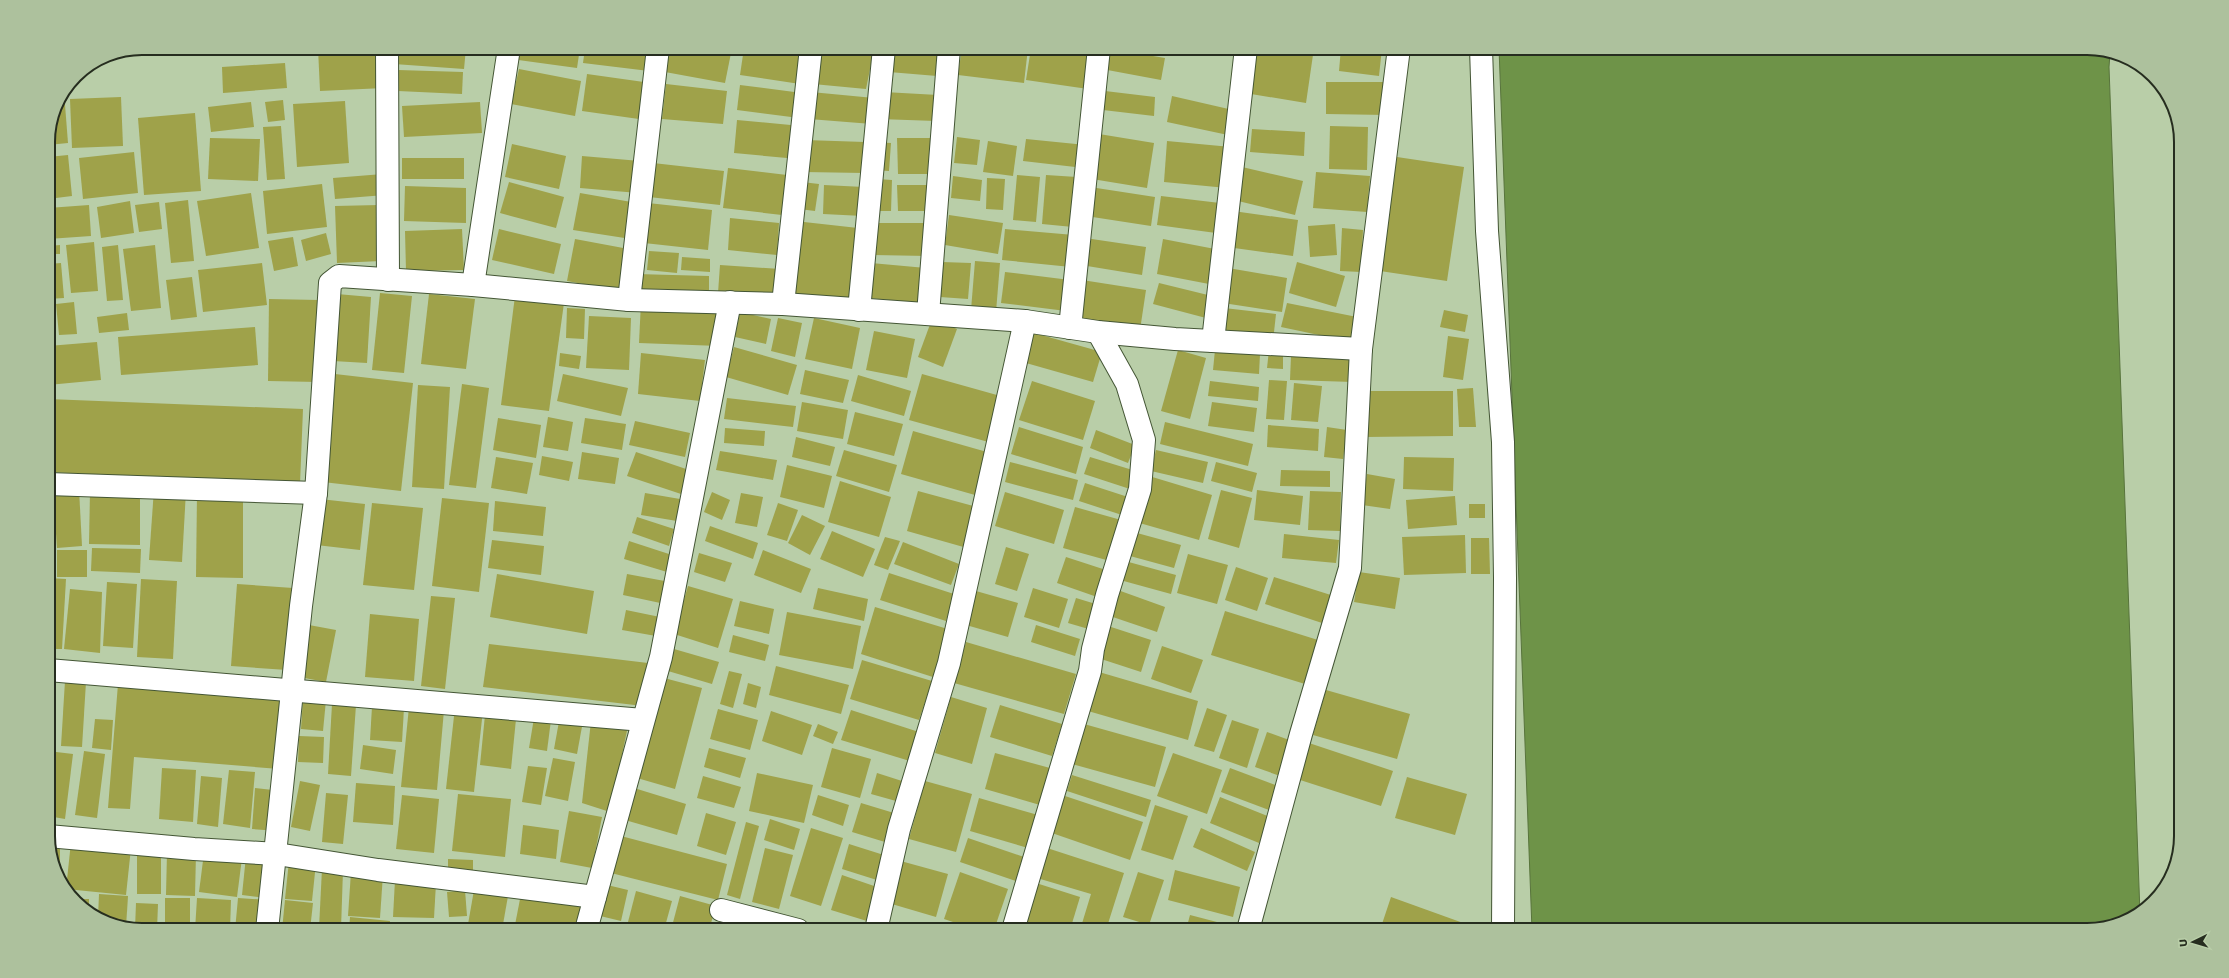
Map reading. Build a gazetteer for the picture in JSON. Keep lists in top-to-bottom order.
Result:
{
  "north": "left"
}
